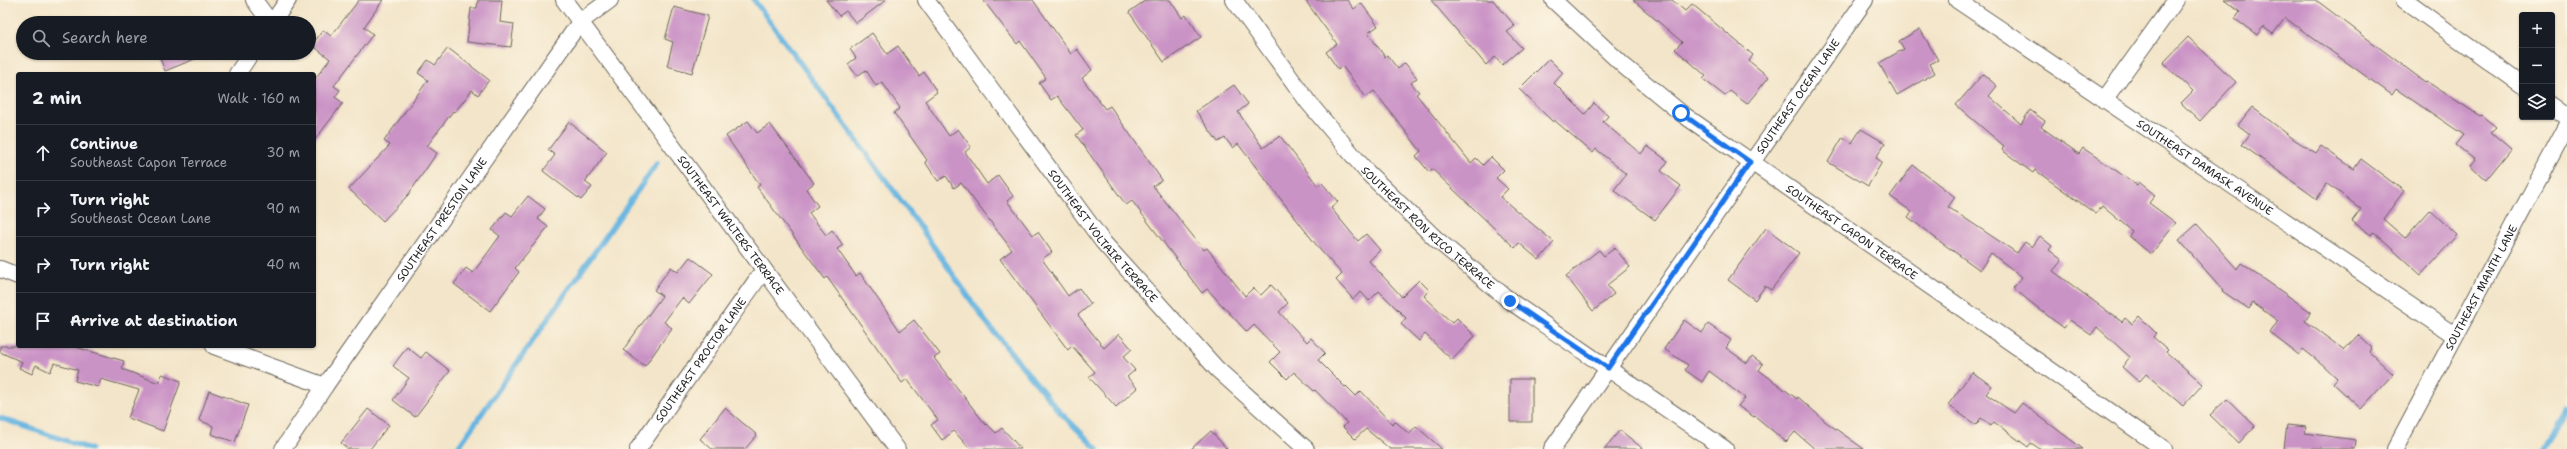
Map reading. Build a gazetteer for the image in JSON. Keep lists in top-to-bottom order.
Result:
{
  "streets": {
    "street": [
      "SOUTHEAST OCEAN LANE",
      "SOUTHEAST DAMASK AVENUE",
      "SOUTHEAST PRESTON LANE",
      "SOUTHEAST WALTERS TERRACE",
      "SOUTHEAST RON RICO TERRACE",
      "SOUTHEAST CAPON TERRACE",
      "SOUTHEAST VOLTAIR TERRACE",
      "SOUTHEAST MANTH LANE",
      "SOUTHEAST PROCTOR LANE"
    ]
  },
  "crossings": [
    ["SOUTHEAST OCEAN LANE", "SOUTHEAST RON RICO TERRACE"],
    ["SOUTHEAST OCEAN LANE", "SOUTHEAST CAPON TERRACE"],
    ["SOUTHEAST DAMASK AVENUE", "SOUTHEAST MANTH LANE"],
    ["SOUTHEAST PRESTON LANE", "SOUTHEAST WALTERS TERRACE"],
    ["SOUTHEAST WALTERS TERRACE", "SOUTHEAST PROCTOR LANE"]
  ],
  "page": {
    "map_buttons": ["+", "−"],
    "search": "Search here",
    "heading": ["2 min", "Walk · 160 m"],
    "list": [
      ["Continue", "Southeast Capon Terrace", "30 m"],
      ["Turn right", "Southeast Ocean Lane", "90 m"],
      ["Turn right", "40 m"],
      "Arrive at destination"
    ]
  }
}
